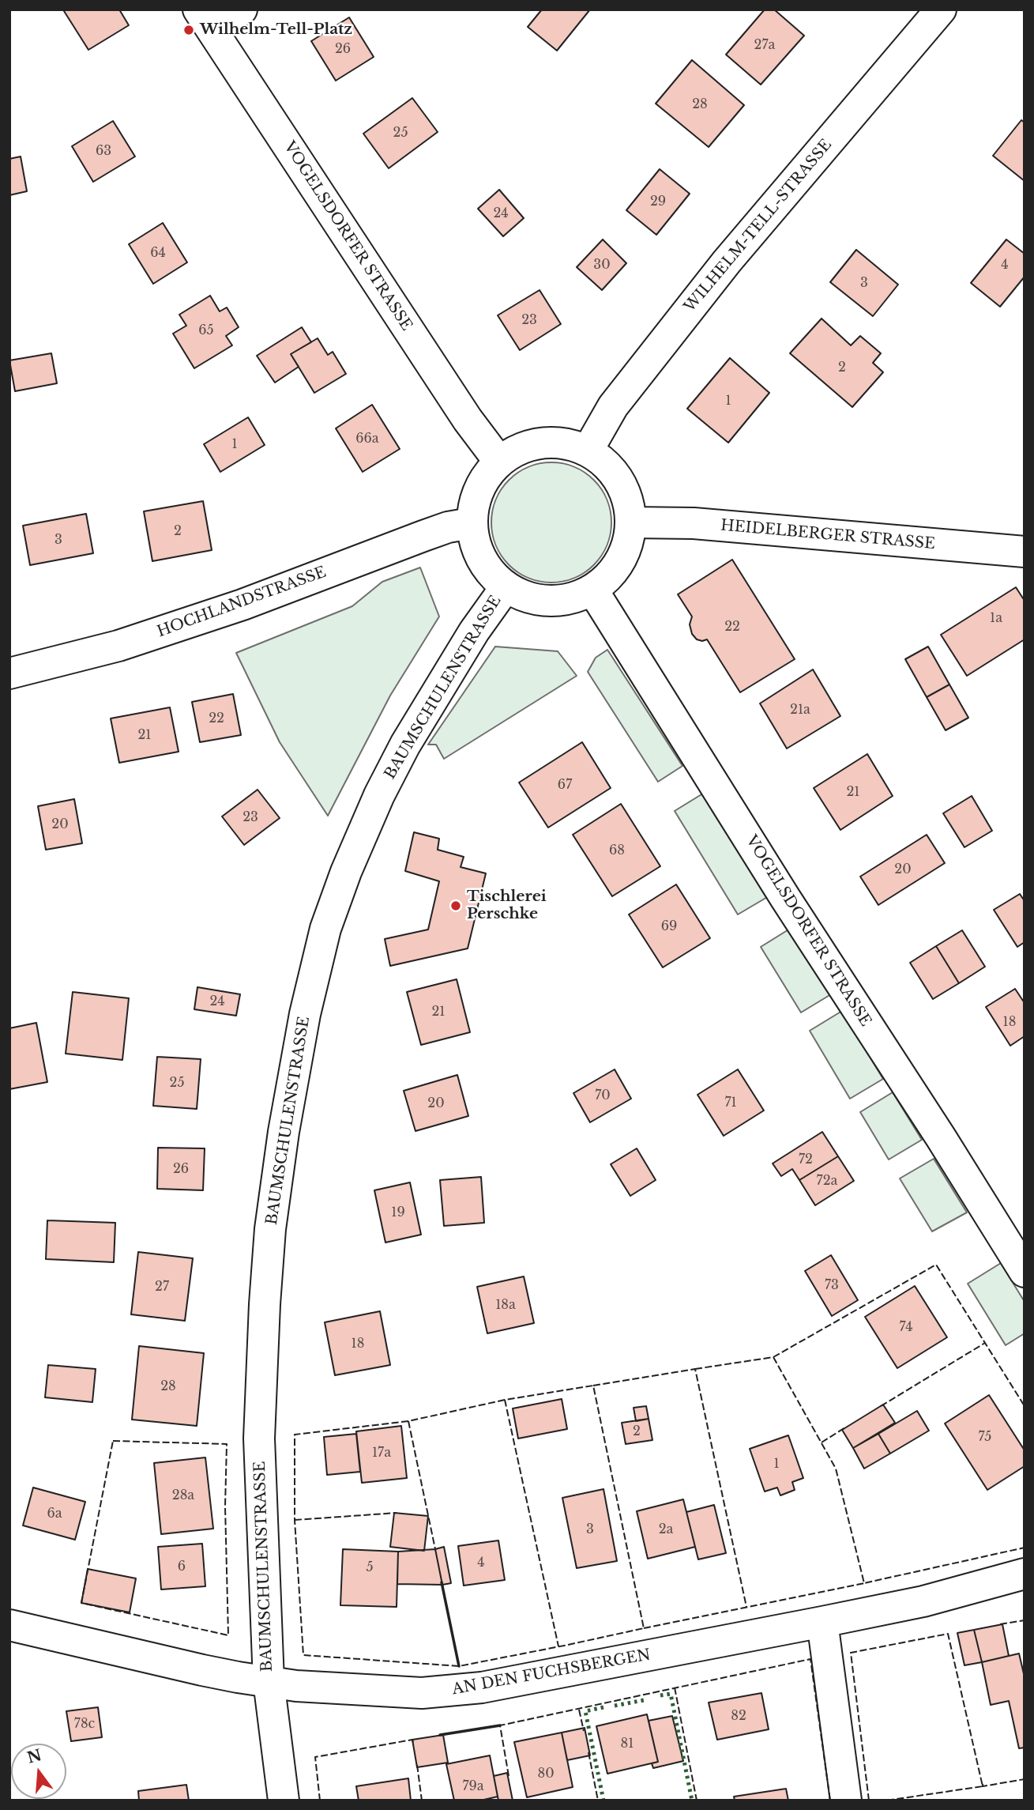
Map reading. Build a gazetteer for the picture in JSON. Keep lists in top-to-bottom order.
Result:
{
  "streets": {
    "street": [
      "WILHELM-TELL-STRASSE",
      "VOGELSDORFER STRASSE",
      "HEIDELBERGER STRASSE",
      "HOCHLANDSTRASSE",
      "BAUMSCHULENSTRASSE",
      "AN DEN FUCHSBERGEN"
    ]
  },
  "crossings": [
    ["WILHELM-TELL-STRASSE", "VOGELSDORFER STRASSE"],
    ["WILHELM-TELL-STRASSE", "HEIDELBERGER STRASSE"],
    ["WILHELM-TELL-STRASSE", "HOCHLANDSTRASSE"],
    ["WILHELM-TELL-STRASSE", "BAUMSCHULENSTRASSE"],
    ["VOGELSDORFER STRASSE", "HEIDELBERGER STRASSE"],
    ["VOGELSDORFER STRASSE", "HOCHLANDSTRASSE"],
    ["VOGELSDORFER STRASSE", "BAUMSCHULENSTRASSE"],
    ["HEIDELBERGER STRASSE", "HOCHLANDSTRASSE"],
    ["HEIDELBERGER STRASSE", "BAUMSCHULENSTRASSE"],
    ["HOCHLANDSTRASSE", "BAUMSCHULENSTRASSE"],
    ["BAUMSCHULENSTRASSE", "AN DEN FUCHSBERGEN"]
  ],
  "places": ["Wilhelm-Tell-Platz", "Tischlerei Perschke"],
  "house_numbers": [
    "27a",
    "26",
    "28",
    "25",
    "63",
    "29",
    "24",
    "64",
    "30",
    "4",
    "3",
    "23",
    "65",
    "2",
    "1",
    "66a",
    "1",
    "2",
    "3",
    "1a",
    "22",
    "21a",
    "22",
    "21",
    "67",
    "21",
    "23",
    "20",
    "68",
    "20",
    "69",
    "24",
    "21",
    "18",
    "25",
    "70",
    "71",
    "20",
    "72",
    "26",
    "72a",
    "19",
    "73",
    "27",
    "18a",
    "74",
    "18",
    "28",
    "2",
    "75",
    "17a",
    "1",
    "28a",
    "6a",
    "3",
    "2a",
    "4",
    "6",
    "5",
    "82",
    "78c",
    "81",
    "80",
    "79a"
  ],
  "north": "top"
}
